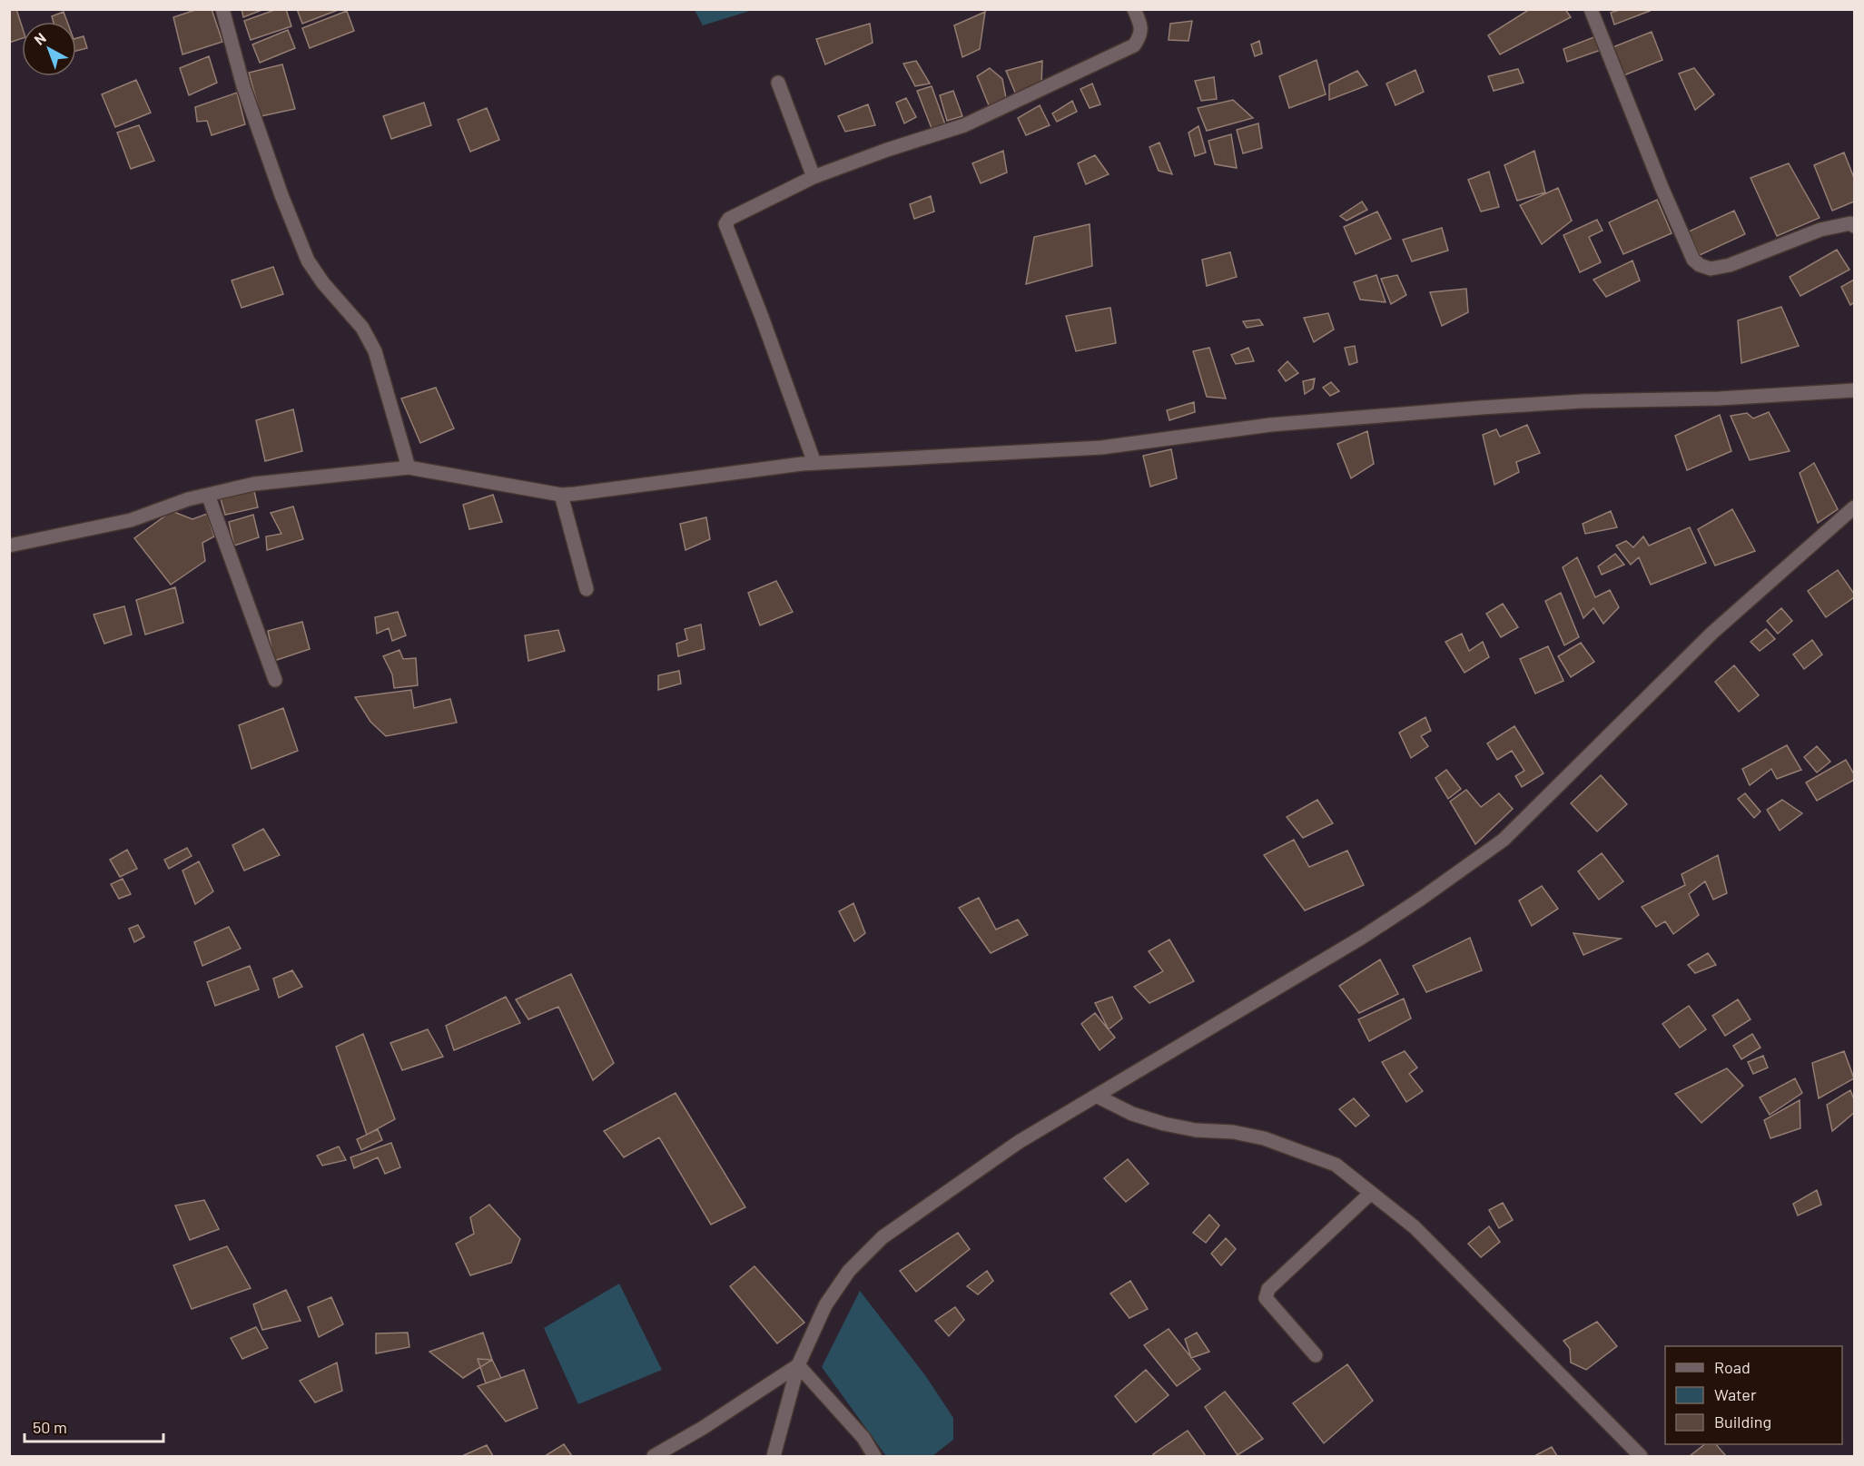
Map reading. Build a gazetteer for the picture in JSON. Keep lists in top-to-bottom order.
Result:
{
  "legend": ["Road", "Water", "Building"],
  "scale_bar": "50 m",
  "north": "top left"
}
